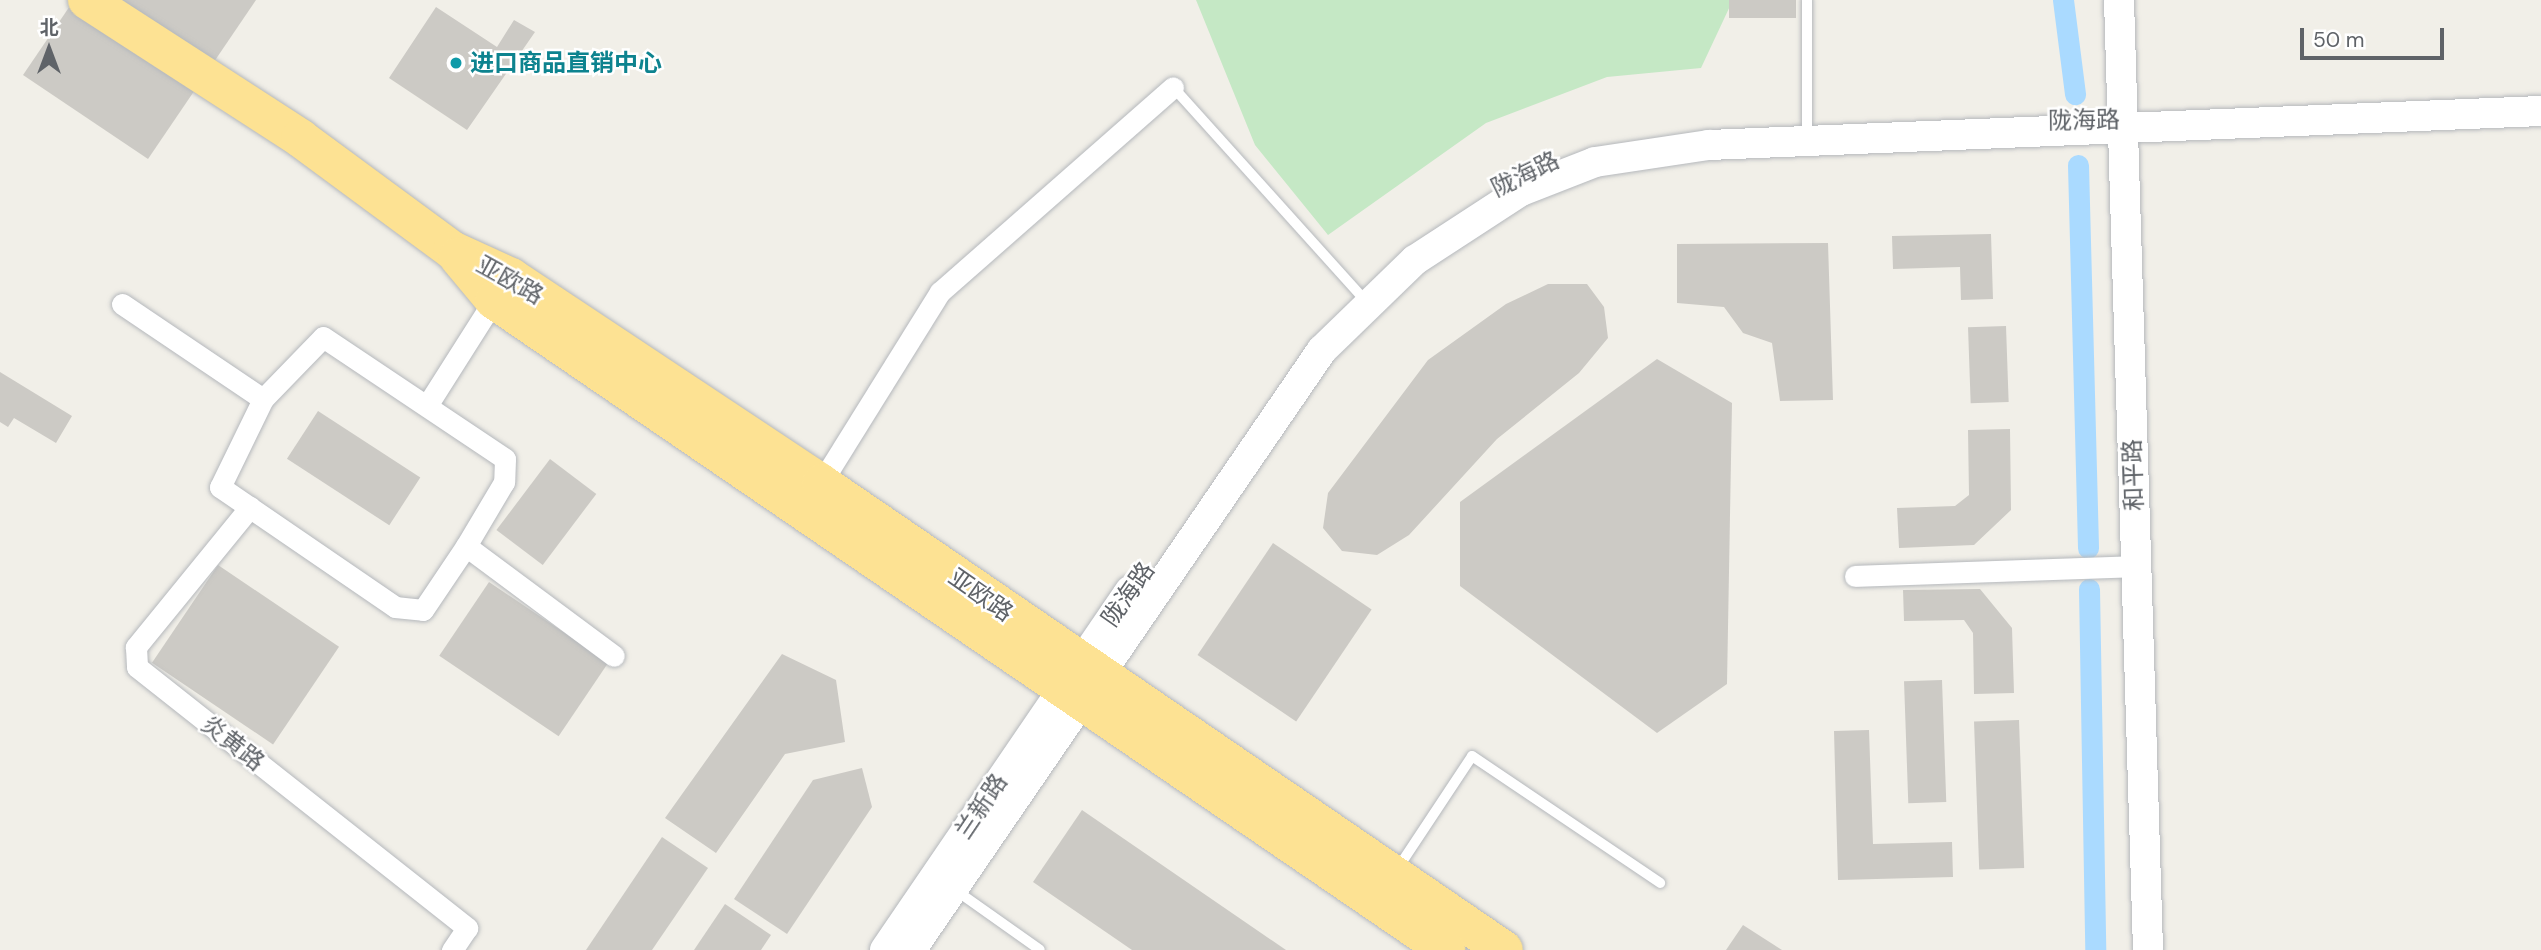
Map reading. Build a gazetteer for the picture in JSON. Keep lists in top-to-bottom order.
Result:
{
  "streets": {
    "highway": ["亚欧路"],
    "street": [
      "陇海路",
      "和平路",
      "炎黄路",
      "兰新路"
    ]
  },
  "crossings": [
    ["陇海路", "亚欧路"],
    ["陇海路", "和平路"],
    ["陇海路", "兰新路"],
    ["亚欧路", "兰新路"]
  ],
  "places": ["进口商品直销中心"],
  "scale_bar": "50 m",
  "north": "top"
}
